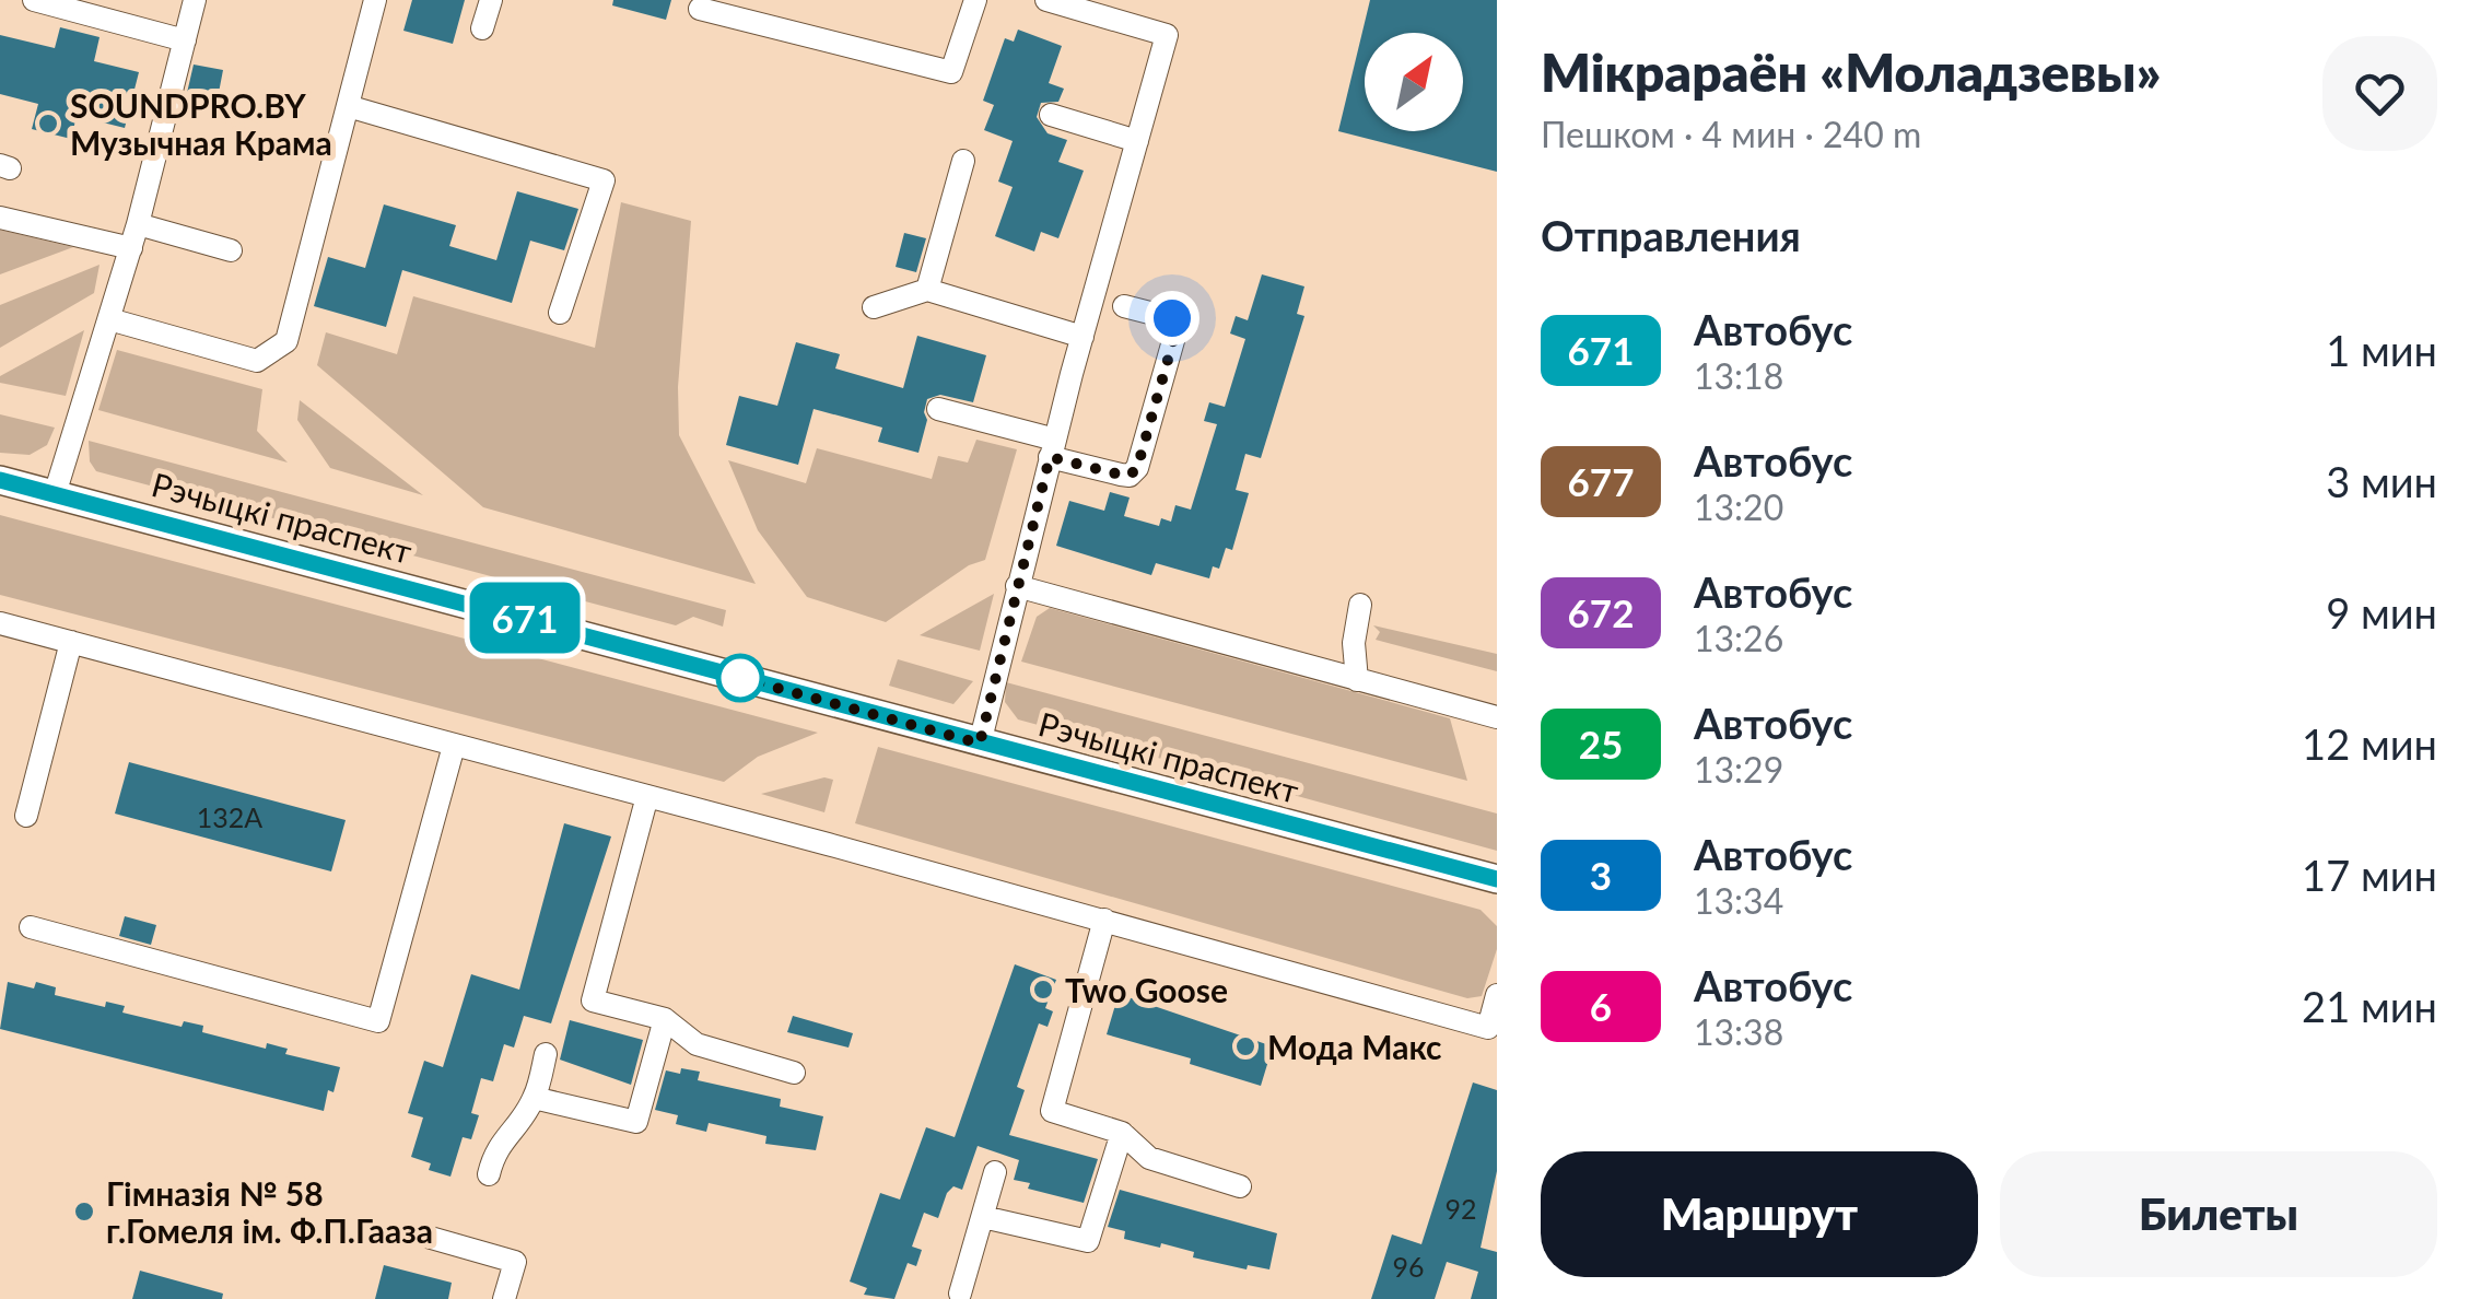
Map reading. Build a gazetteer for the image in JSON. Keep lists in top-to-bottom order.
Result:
{
  "streets": {
    "main road": ["Рэчыцкі праспект"]
  },
  "places": [
    "SOUNDPRO.BY Музычная Крама",
    "Two Goose",
    "Мода Макс",
    "Гімназія № 58 г.Гомеля ім. Ф.П.Гааза"
  ],
  "lines": ["bus line 671"],
  "house_numbers": ["132А", "92", "96"],
  "north": "top right",
  "page": {
    "on_map": "671",
    "heading": [
      ["Мікрараён «Моладзевы»", "Пешком · 4 мин · 240 m"],
      "Отправления"
    ],
    "list": [
      {
        "mark": "671",
        "name": "Автобус",
        "note": "13:18",
        "value": "1 мин"
      },
      {
        "mark": "677",
        "name": "Автобус",
        "note": "13:20",
        "value": "3 мин"
      },
      {
        "mark": "672",
        "name": "Автобус",
        "note": "13:26",
        "value": "9 мин"
      },
      {
        "mark": "25",
        "name": "Автобус",
        "note": "13:29",
        "value": "12 мин"
      },
      {
        "mark": "3",
        "name": "Автобус",
        "note": "13:34",
        "value": "17 мин"
      },
      {
        "mark": "6",
        "name": "Автобус",
        "note": "13:38",
        "value": "21 мин"
      }
    ],
    "buttons": ["Маршрут", "Билеты"]
  }
}
